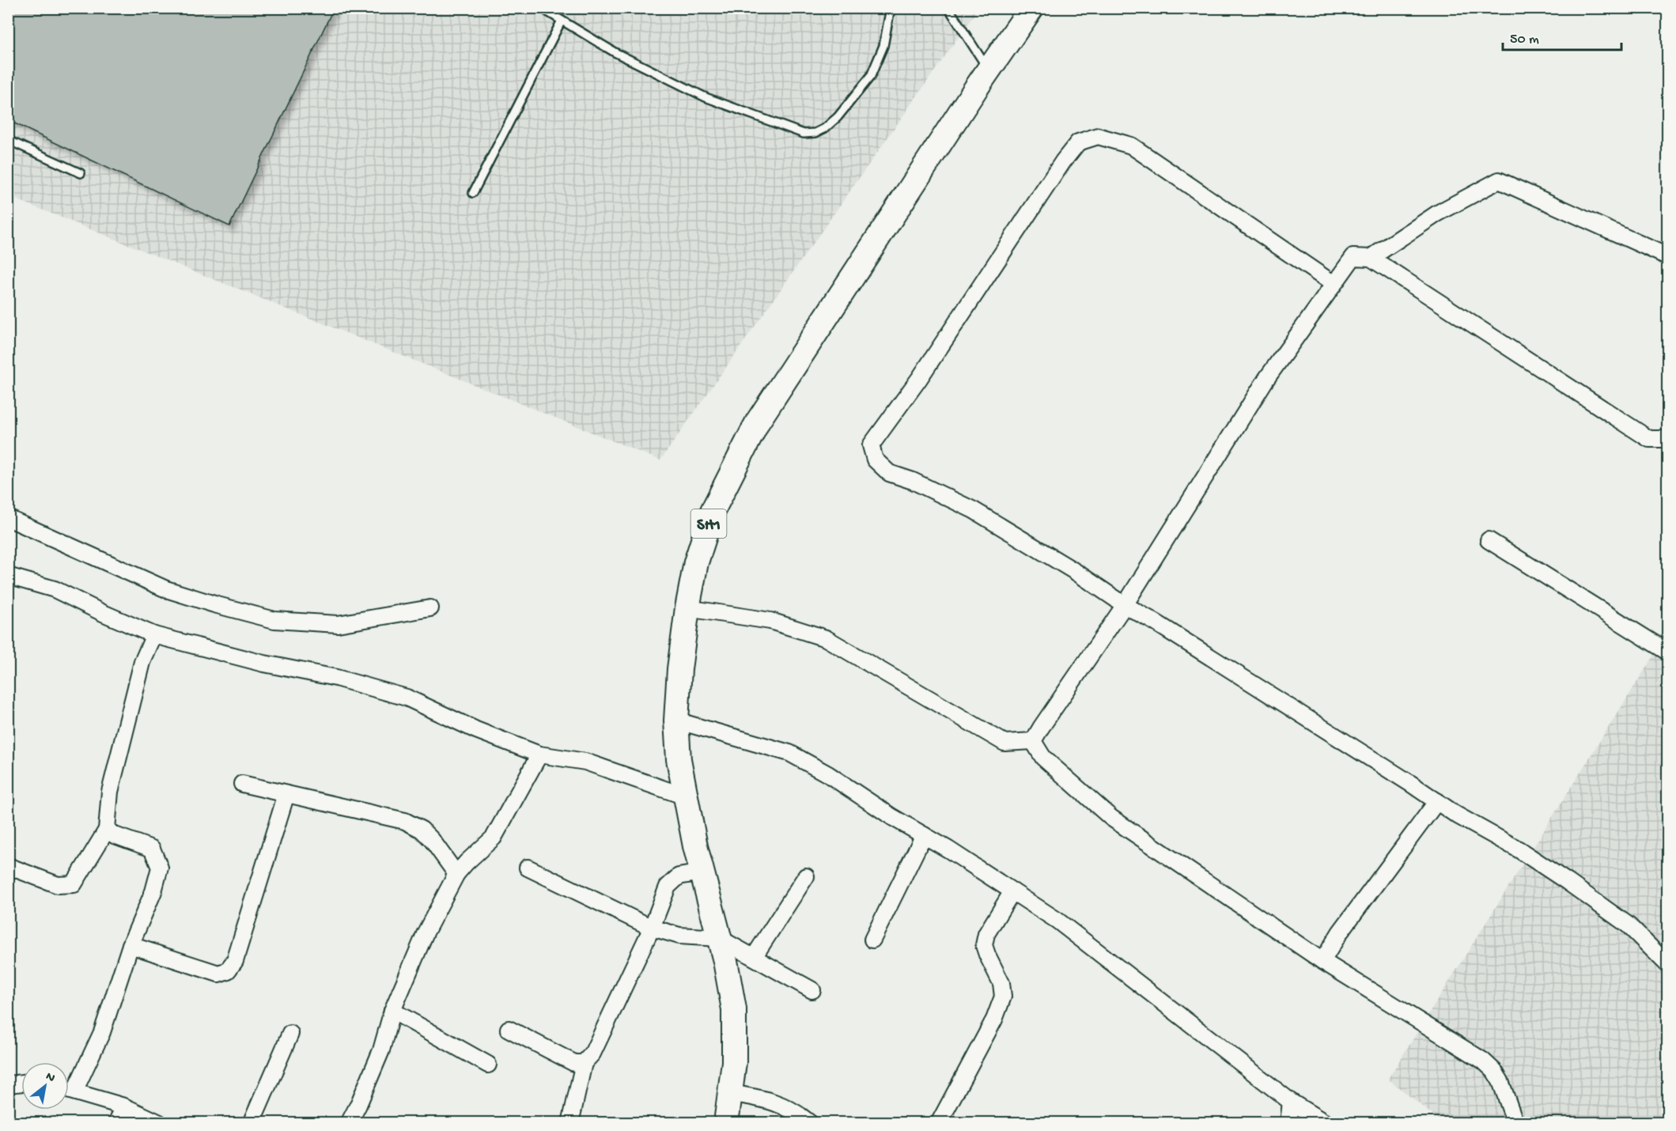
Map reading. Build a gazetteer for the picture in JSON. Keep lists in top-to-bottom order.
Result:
{
  "streets": {
    "main road": ["SH1"]
  },
  "scale_bar": "50 m",
  "north": "top right"
}
